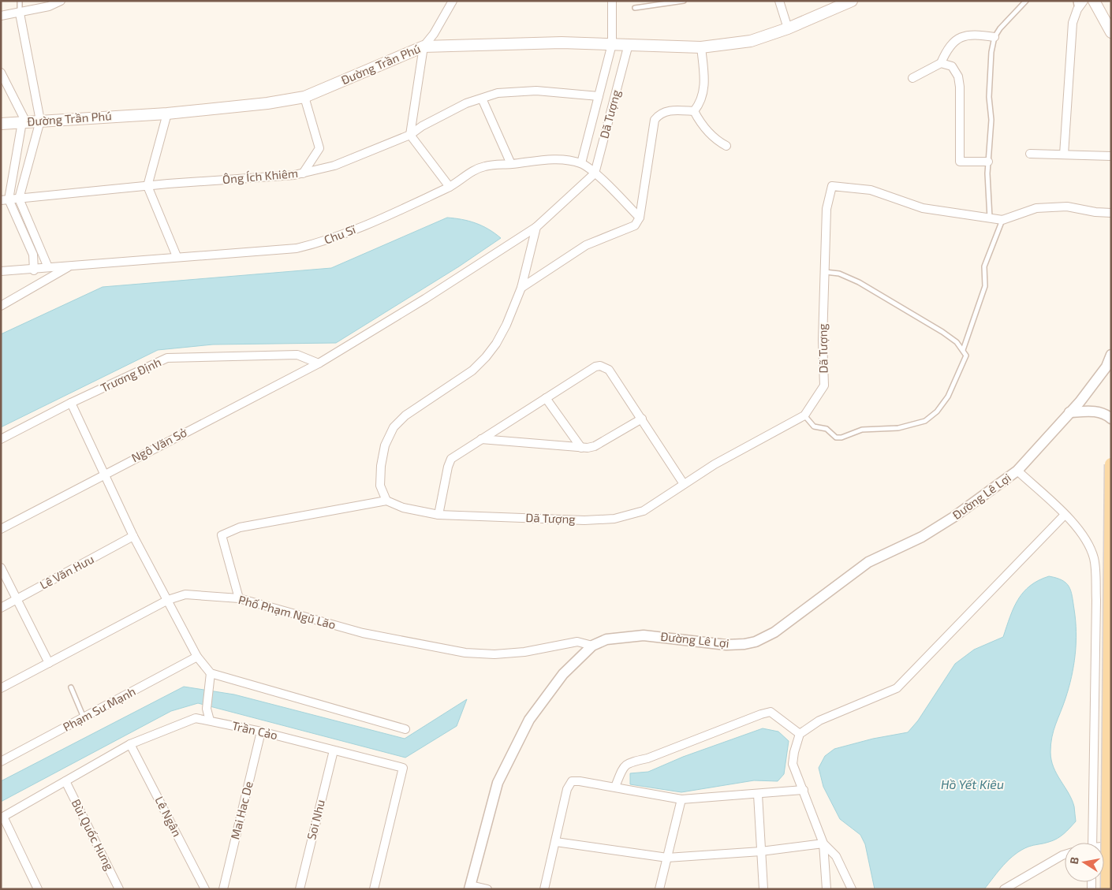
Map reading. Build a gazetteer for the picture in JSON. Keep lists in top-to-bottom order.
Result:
{
  "streets": {
    "main road": ["Đường Trần Phú"],
    "street": [
      "Dã Tượng",
      "Ông Ích Khiêm",
      "Chu Sĩ",
      "Trương Định",
      "Ngô Văn Sở",
      "Đường Lê Lợi",
      "Lê Văn Hưu",
      "Phố Phạm Ngũ Lão",
      "Phạm Sư Mạnh",
      "Trần Cảo",
      "Mai Hac De",
      "Lê Ngân",
      "Soi Nhu",
      "Bùi Quốc Hưng"
    ]
  },
  "crossings": [
    ["Đường Trần Phú", "Dã Tượng"],
    ["Trương Định", "Ngô Văn Sở"],
    ["Đường Lê Lợi", "Phố Phạm Ngũ Lão"],
    ["Trần Cảo", "Mai Hac De"],
    ["Trần Cảo", "Lê Ngân"],
    ["Trần Cảo", "Soi Nhu"],
    ["Trần Cảo", "Bùi Quốc Hưng"]
  ],
  "water": ["Hồ Yết Kiêu"],
  "north": "left"
}
